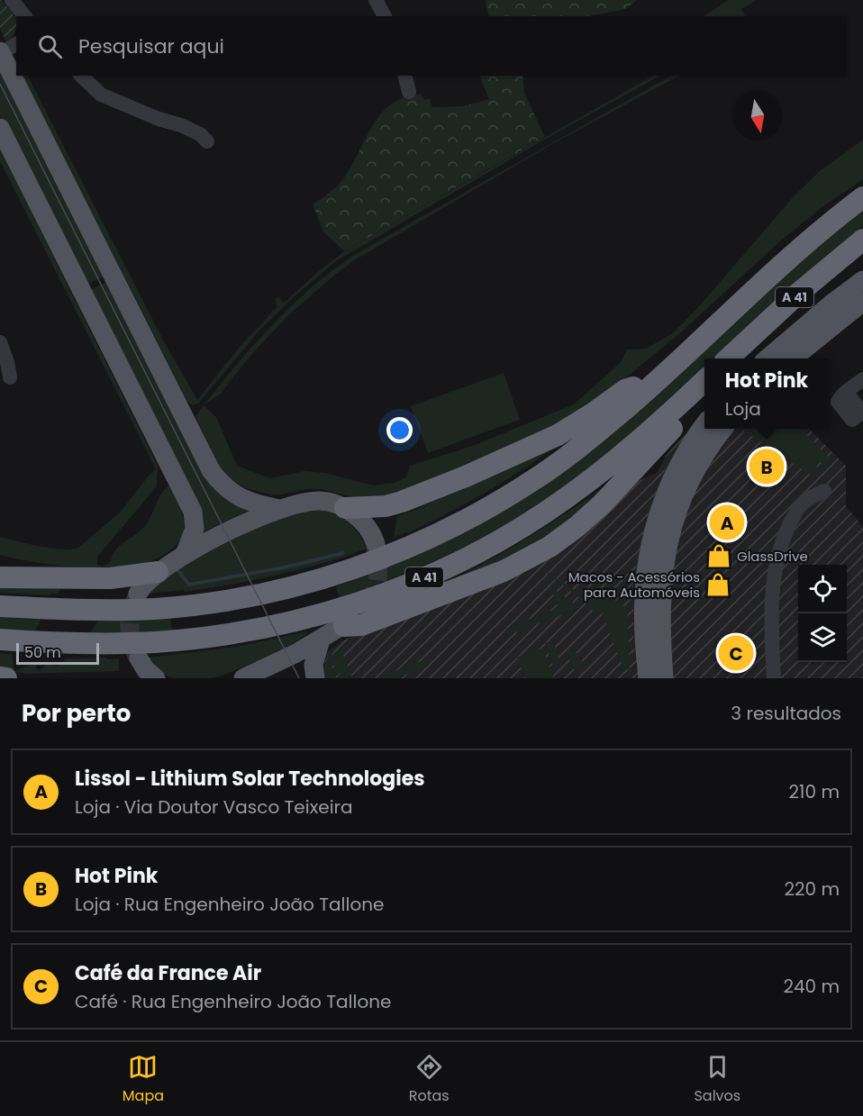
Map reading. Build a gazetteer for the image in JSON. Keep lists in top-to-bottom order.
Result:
{
  "streets": {
    "highway": ["A 41"]
  },
  "places": {
    "shop": ["GlassDrive", "Macos - Acessórios para Automóveis"]
  },
  "scale_bar": "50 m",
  "north": "bottom",
  "page": {
    "search": "Pesquisar aqui",
    "popup": ["Hot Pink", "Loja"],
    "pins": ["B", "A", "C"],
    "scale": "50 m",
    "heading": ["Por perto", "3 resultados"],
    "list": [
      {
        "mark": "A",
        "name": "Lissol - Lithium Solar Technologies",
        "note": "Loja · Via Doutor Vasco Teixeira",
        "value": "210 m"
      },
      {
        "mark": "B",
        "name": "Hot Pink",
        "note": "Loja · Rua Engenheiro João Tallone",
        "value": "220 m"
      },
      {
        "mark": "C",
        "name": "Café da France Air",
        "note": "Café · Rua Engenheiro João Tallone",
        "value": "240 m"
      }
    ],
    "nav": ["Mapa", "Rotas", "Salvos"]
  }
}
